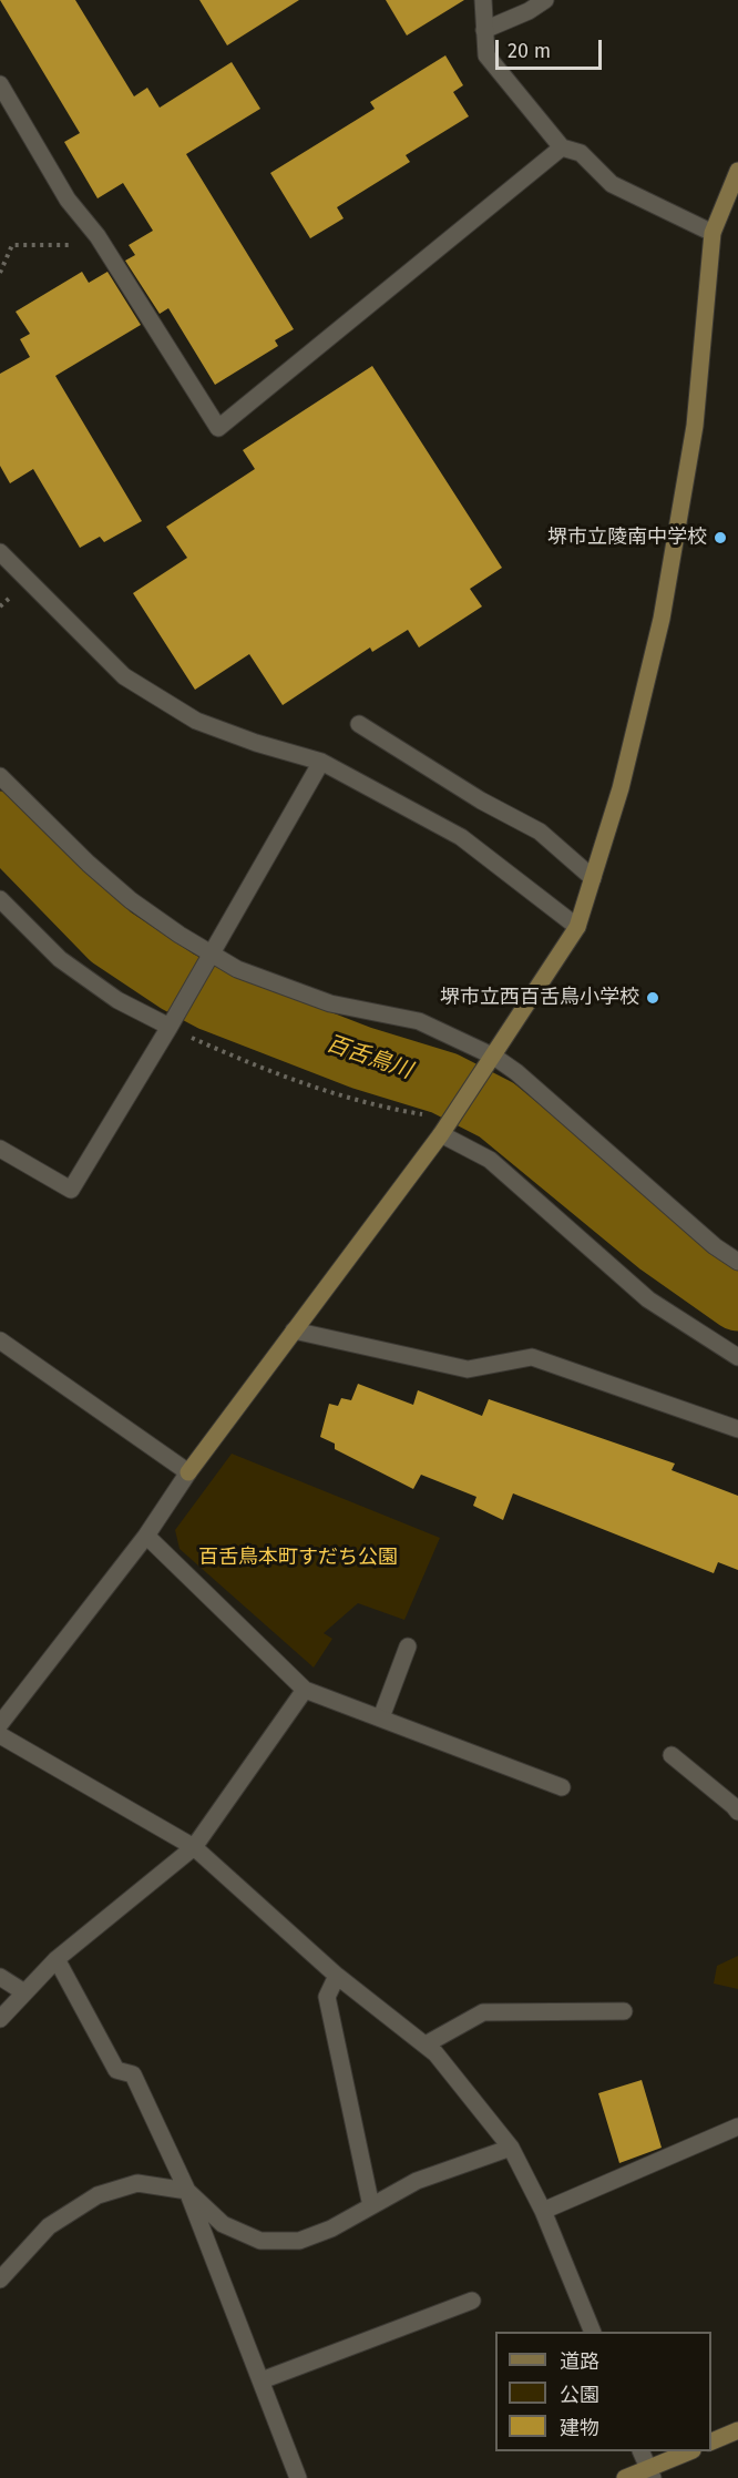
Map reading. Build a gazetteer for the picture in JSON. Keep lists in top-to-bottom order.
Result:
{
  "water": ["百舌鳥川"],
  "parks": ["百舌鳥本町すだち公園"],
  "places": ["堺市立陵南中学校", "堺市立西百舌鳥小学校"],
  "legend": ["道路", "公園", "建物"],
  "scale_bar": "20 m"
}
